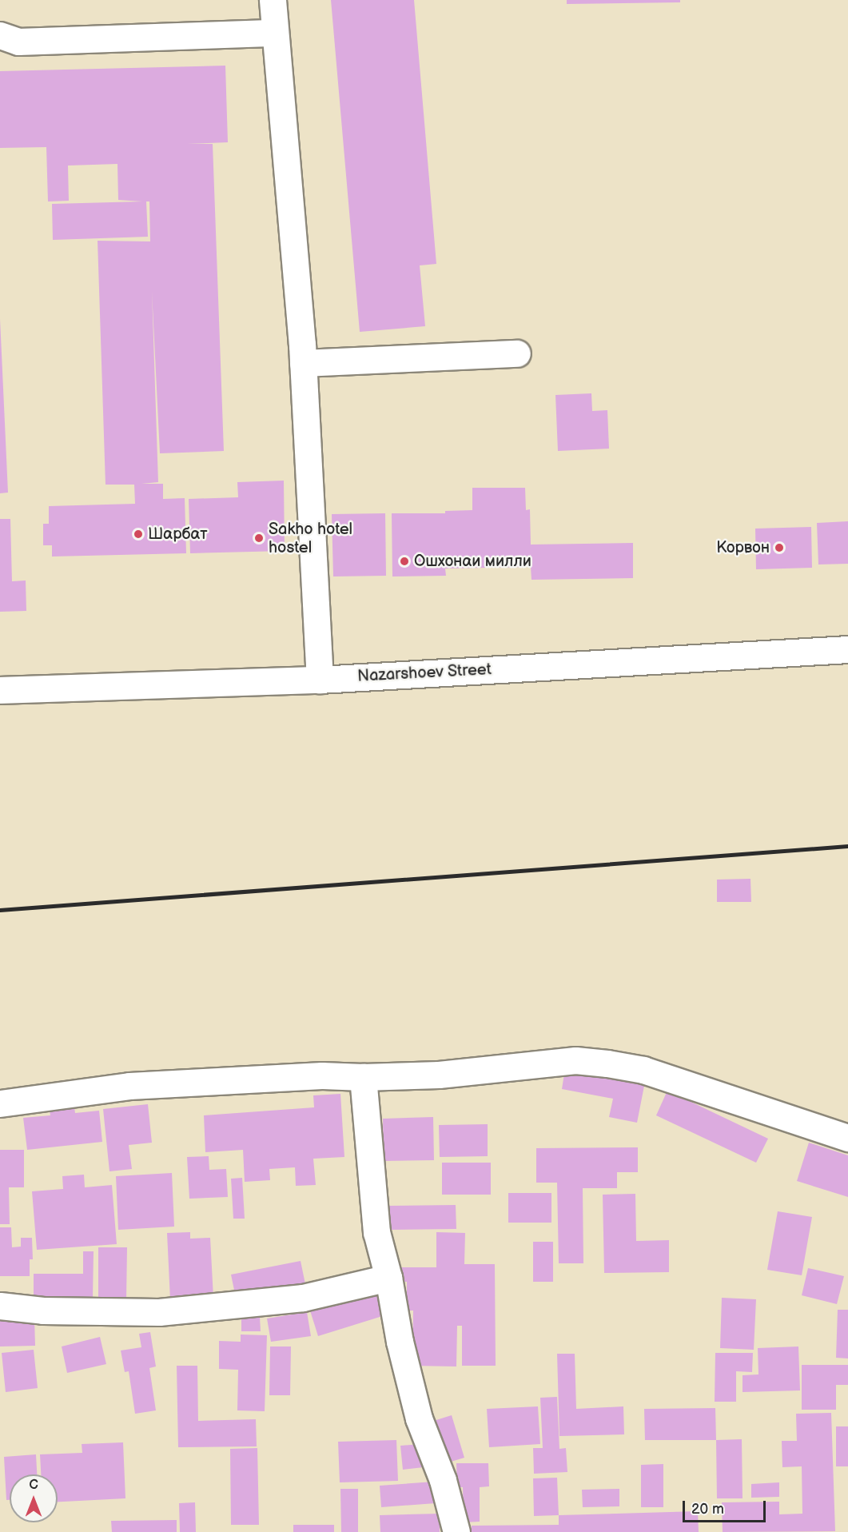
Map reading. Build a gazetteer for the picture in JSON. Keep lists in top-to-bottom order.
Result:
{
  "streets": {
    "street": ["Nazarshoev Street"]
  },
  "places": [
    "Шарбат",
    "Sakho hotel hostel",
    "Корвон",
    "Ошхонаи милли"
  ],
  "scale_bar": "20 m",
  "north": "top"
}
